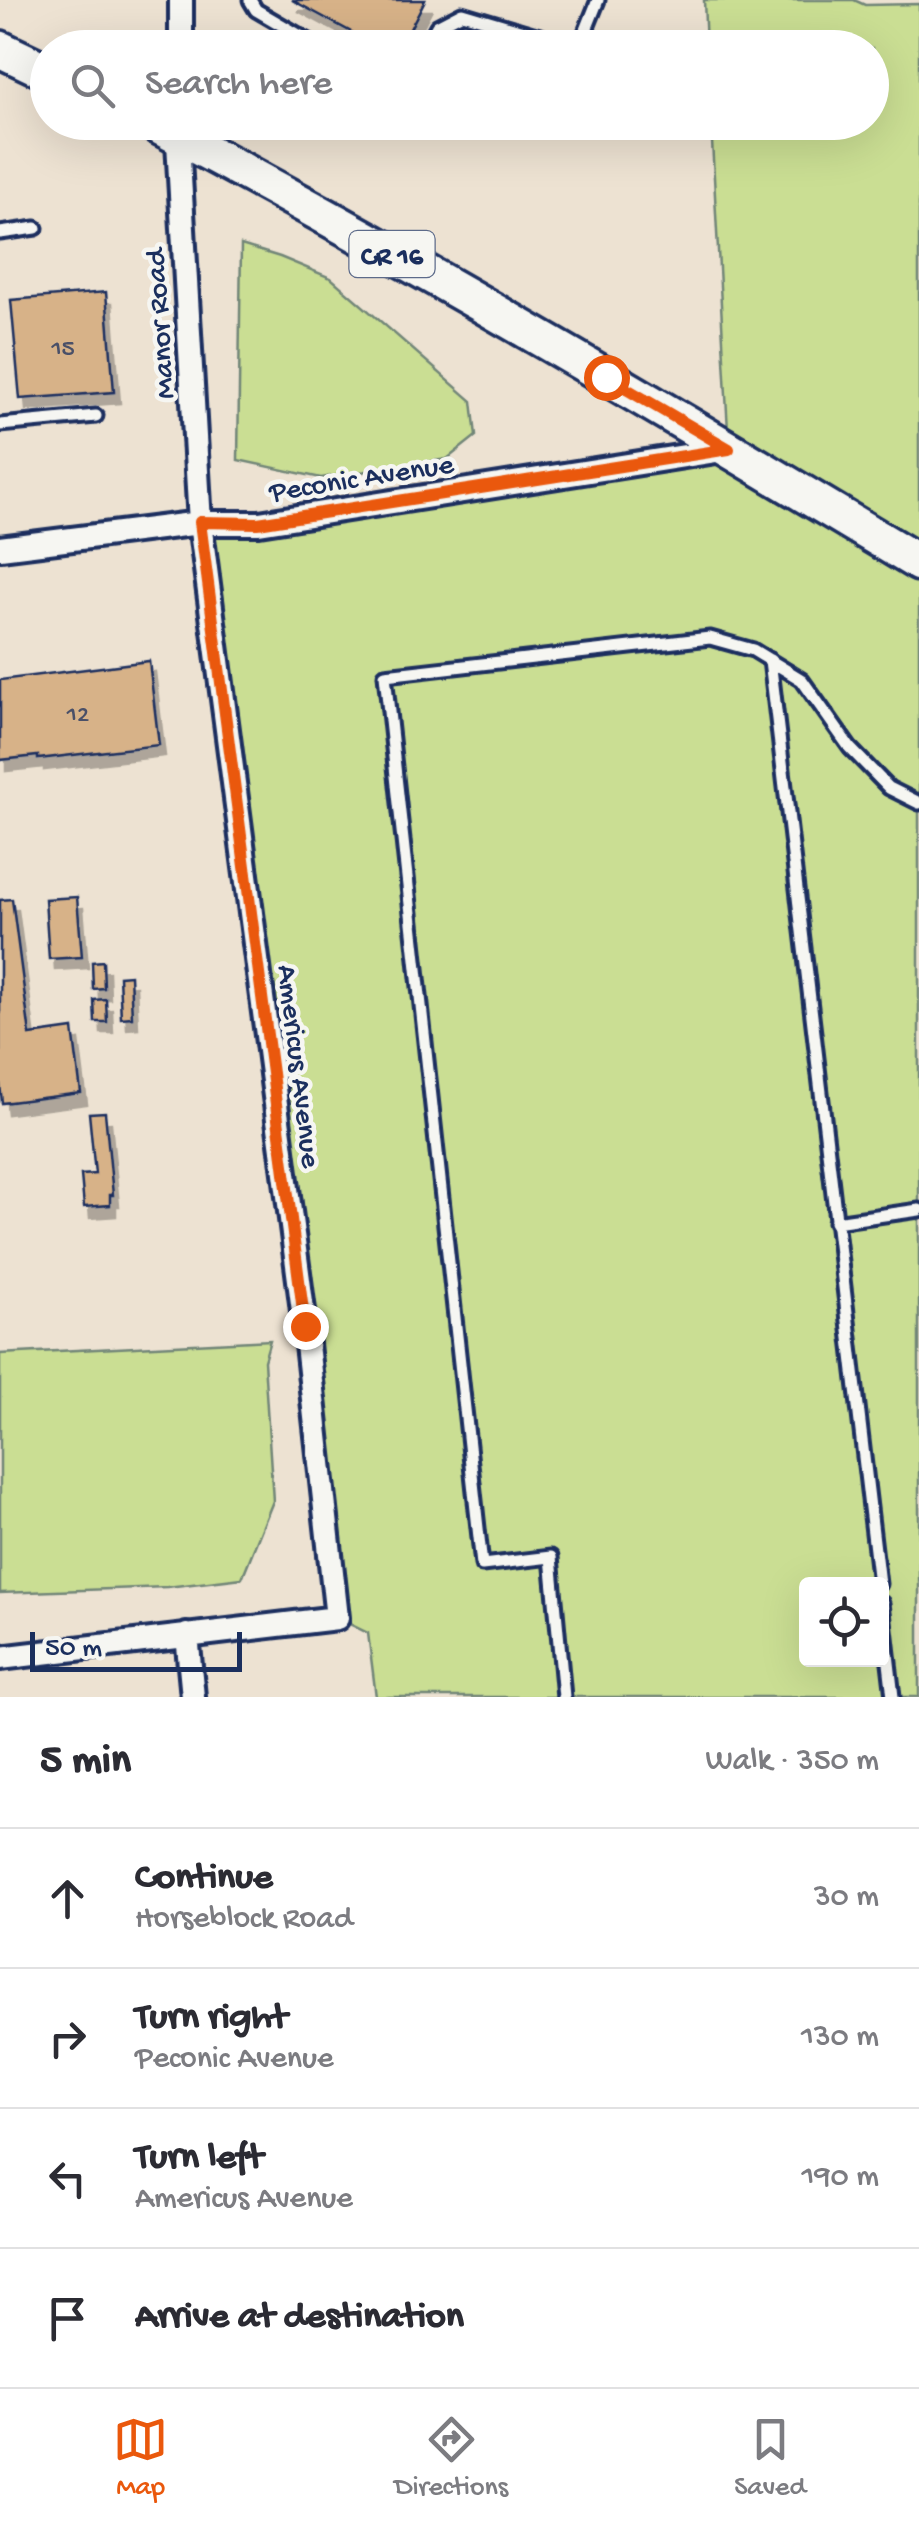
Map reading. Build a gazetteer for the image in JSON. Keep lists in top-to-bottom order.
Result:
{
  "streets": {
    "main road": ["CR 16"],
    "street": ["Manor Road", "Peconic Avenue", "Americus Avenue"]
  },
  "crossings": [
    ["CR 16", "Peconic Avenue"],
    ["Manor Road", "Peconic Avenue"],
    ["Manor Road", "Americus Avenue"],
    ["Peconic Avenue", "Americus Avenue"]
  ],
  "house_numbers": ["15", "12"],
  "scale_bar": "50 m",
  "page": {
    "search": "Search here",
    "scale": "50 m",
    "heading": ["5 min", "Walk · 350 m"],
    "list": [
      ["Continue", "Horseblock Road", "30 m"],
      ["Turn right", "Peconic Avenue", "130 m"],
      ["Turn left", "Americus Avenue", "190 m"],
      "Arrive at destination"
    ],
    "nav": ["Map", "Directions", "Saved"]
  }
}
